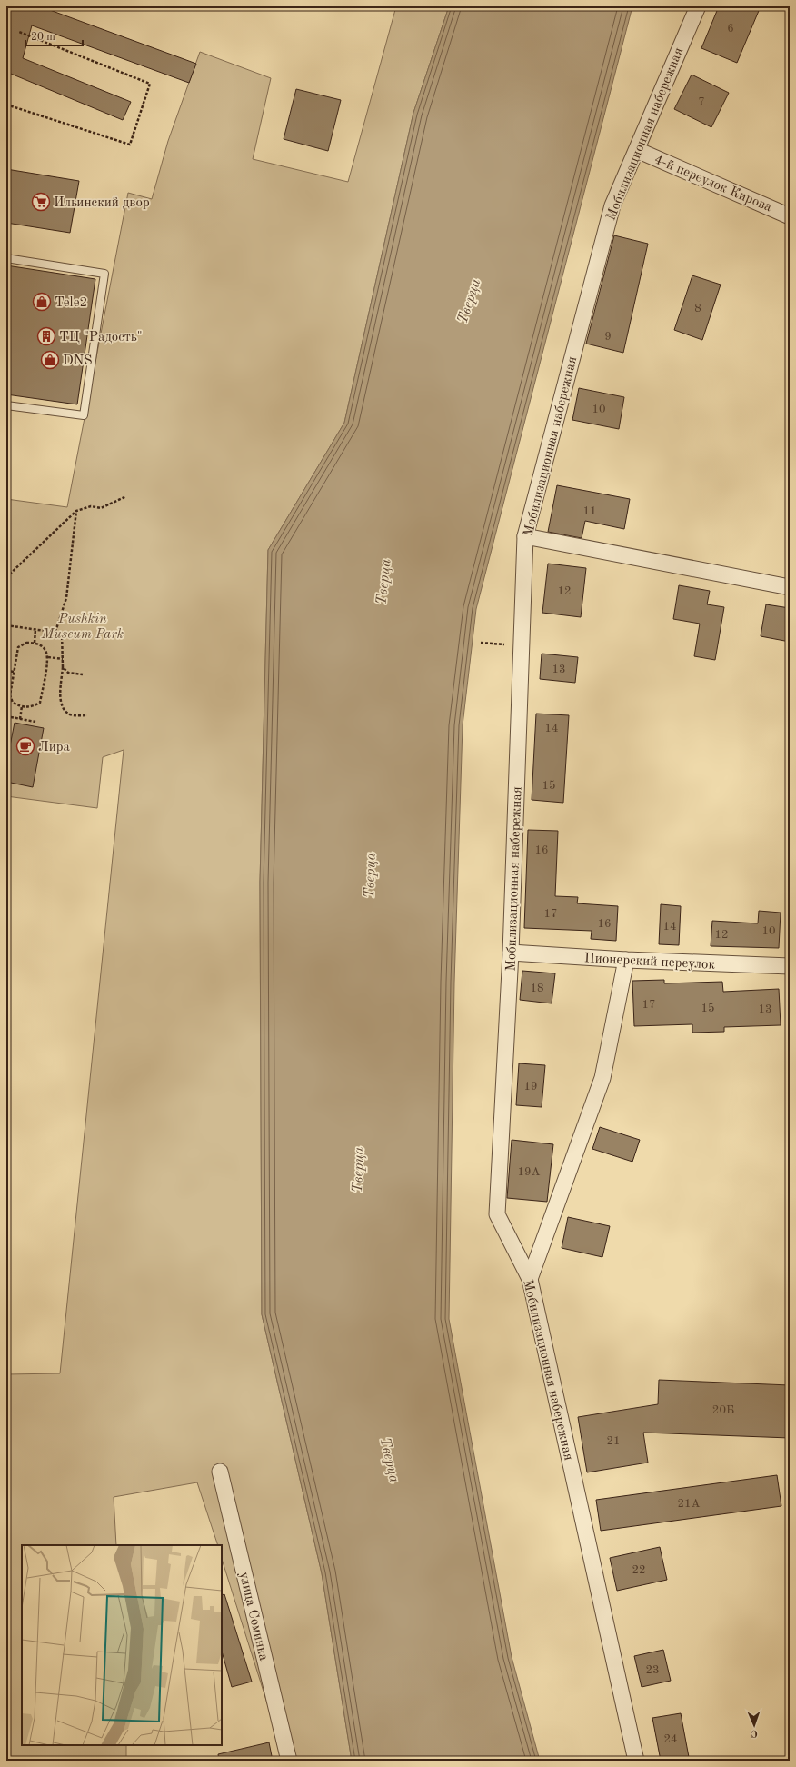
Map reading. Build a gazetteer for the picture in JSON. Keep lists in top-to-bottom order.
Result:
{
  "streets": {
    "street": [
      "Мобилизационная набережная",
      "4-й переулок Кирова",
      "Пионерский переулок",
      "улица Соминка"
    ]
  },
  "crossings": [
    ["Мобилизационная набережная", "4-й переулок Кирова"],
    ["Мобилизационная набережная", "Пионерский переулок"]
  ],
  "water": ["Тверца"],
  "parks": ["Pushkin Museum Park"],
  "places": {
    "supermarket": ["Ильинский двор"],
    "shop": ["Tele2", "DNS"],
    "building": ["ТЦ \"Радость\""],
    "cafe": ["Лира"]
  },
  "house_numbers": [
    "6",
    "7",
    "8",
    "9",
    "10",
    "11",
    "12",
    "13",
    "14",
    "15",
    "16",
    "17",
    "16",
    "14",
    "10",
    "12",
    "18",
    "17",
    "15",
    "13",
    "19",
    "19А",
    "20Б",
    "21",
    "21А",
    "22",
    "23",
    "24"
  ],
  "scale_bar": "20 m",
  "north": "bottom"
}
